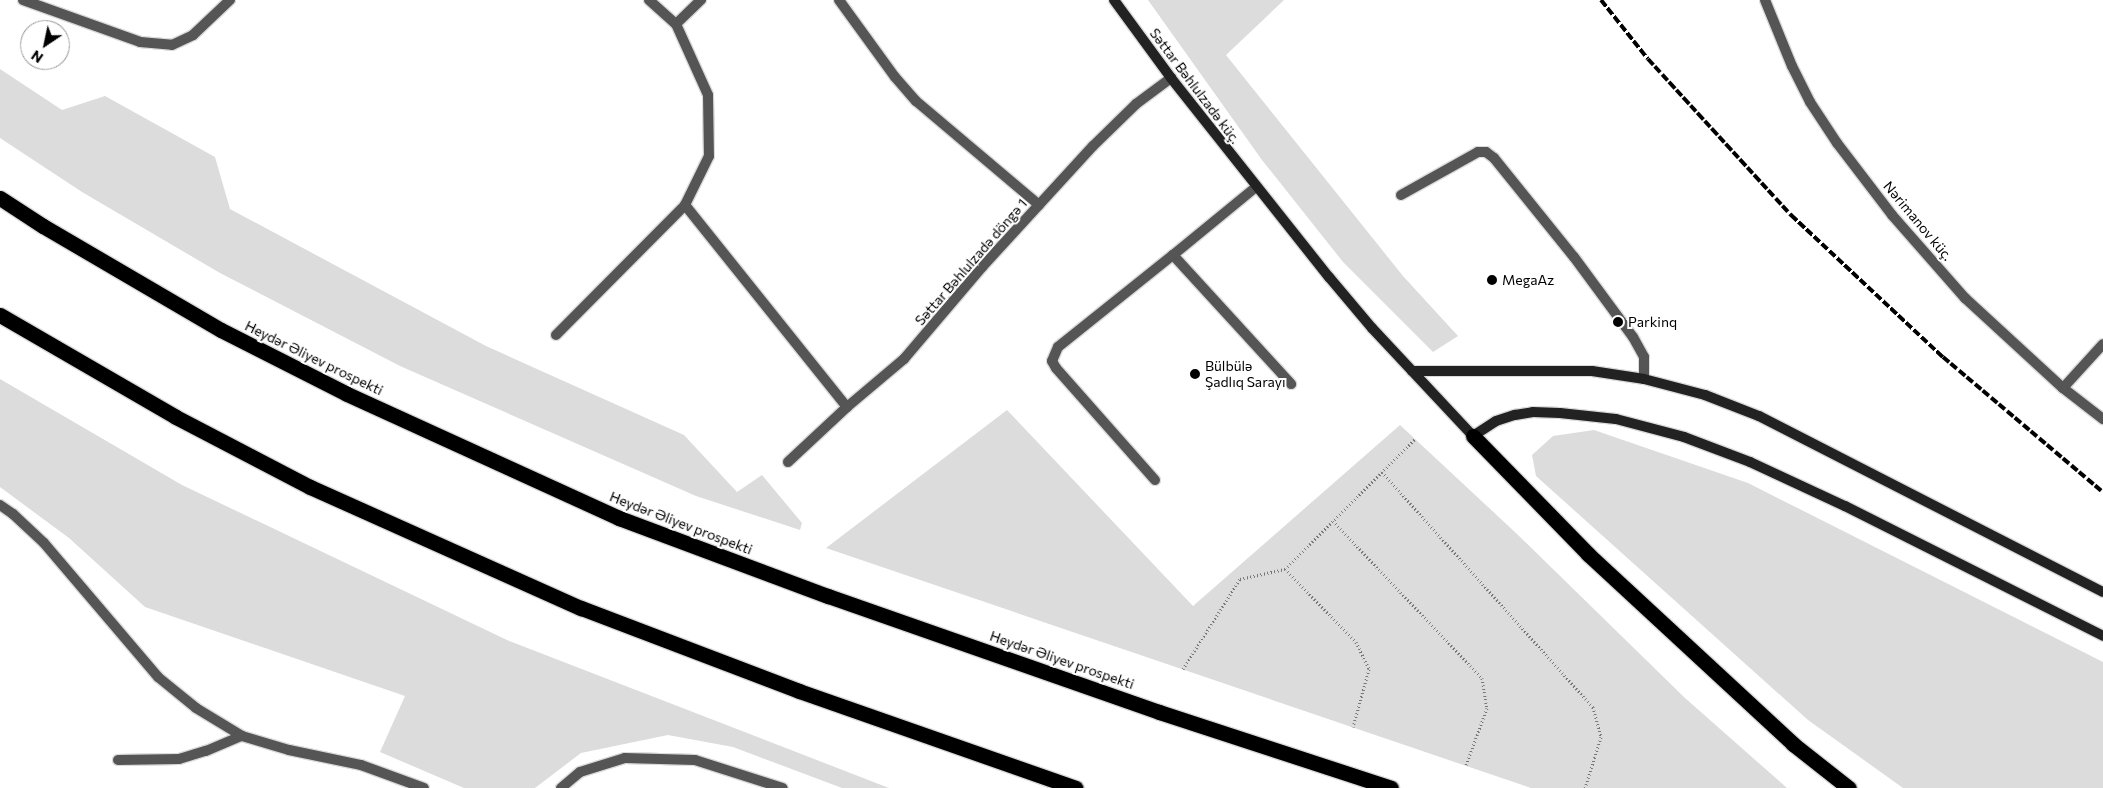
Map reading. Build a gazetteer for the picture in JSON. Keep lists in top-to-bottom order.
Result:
{
  "streets": {
    "highway": ["Heydər Əliyev prospekti"],
    "main road": ["Səttar Bəhlulzadə küç."],
    "street": ["Nərimanov küç.", "Səttar Bəhlulzadə döngə 1"]
  },
  "crossings": [
    ["Səttar Bəhlulzadə küç.", "Səttar Bəhlulzadə döngə 1"]
  ],
  "places": ["MegaAz", "Parkinq", "Bülbülə Şadlıq Sarayı"],
  "north": "bottom left"
}
